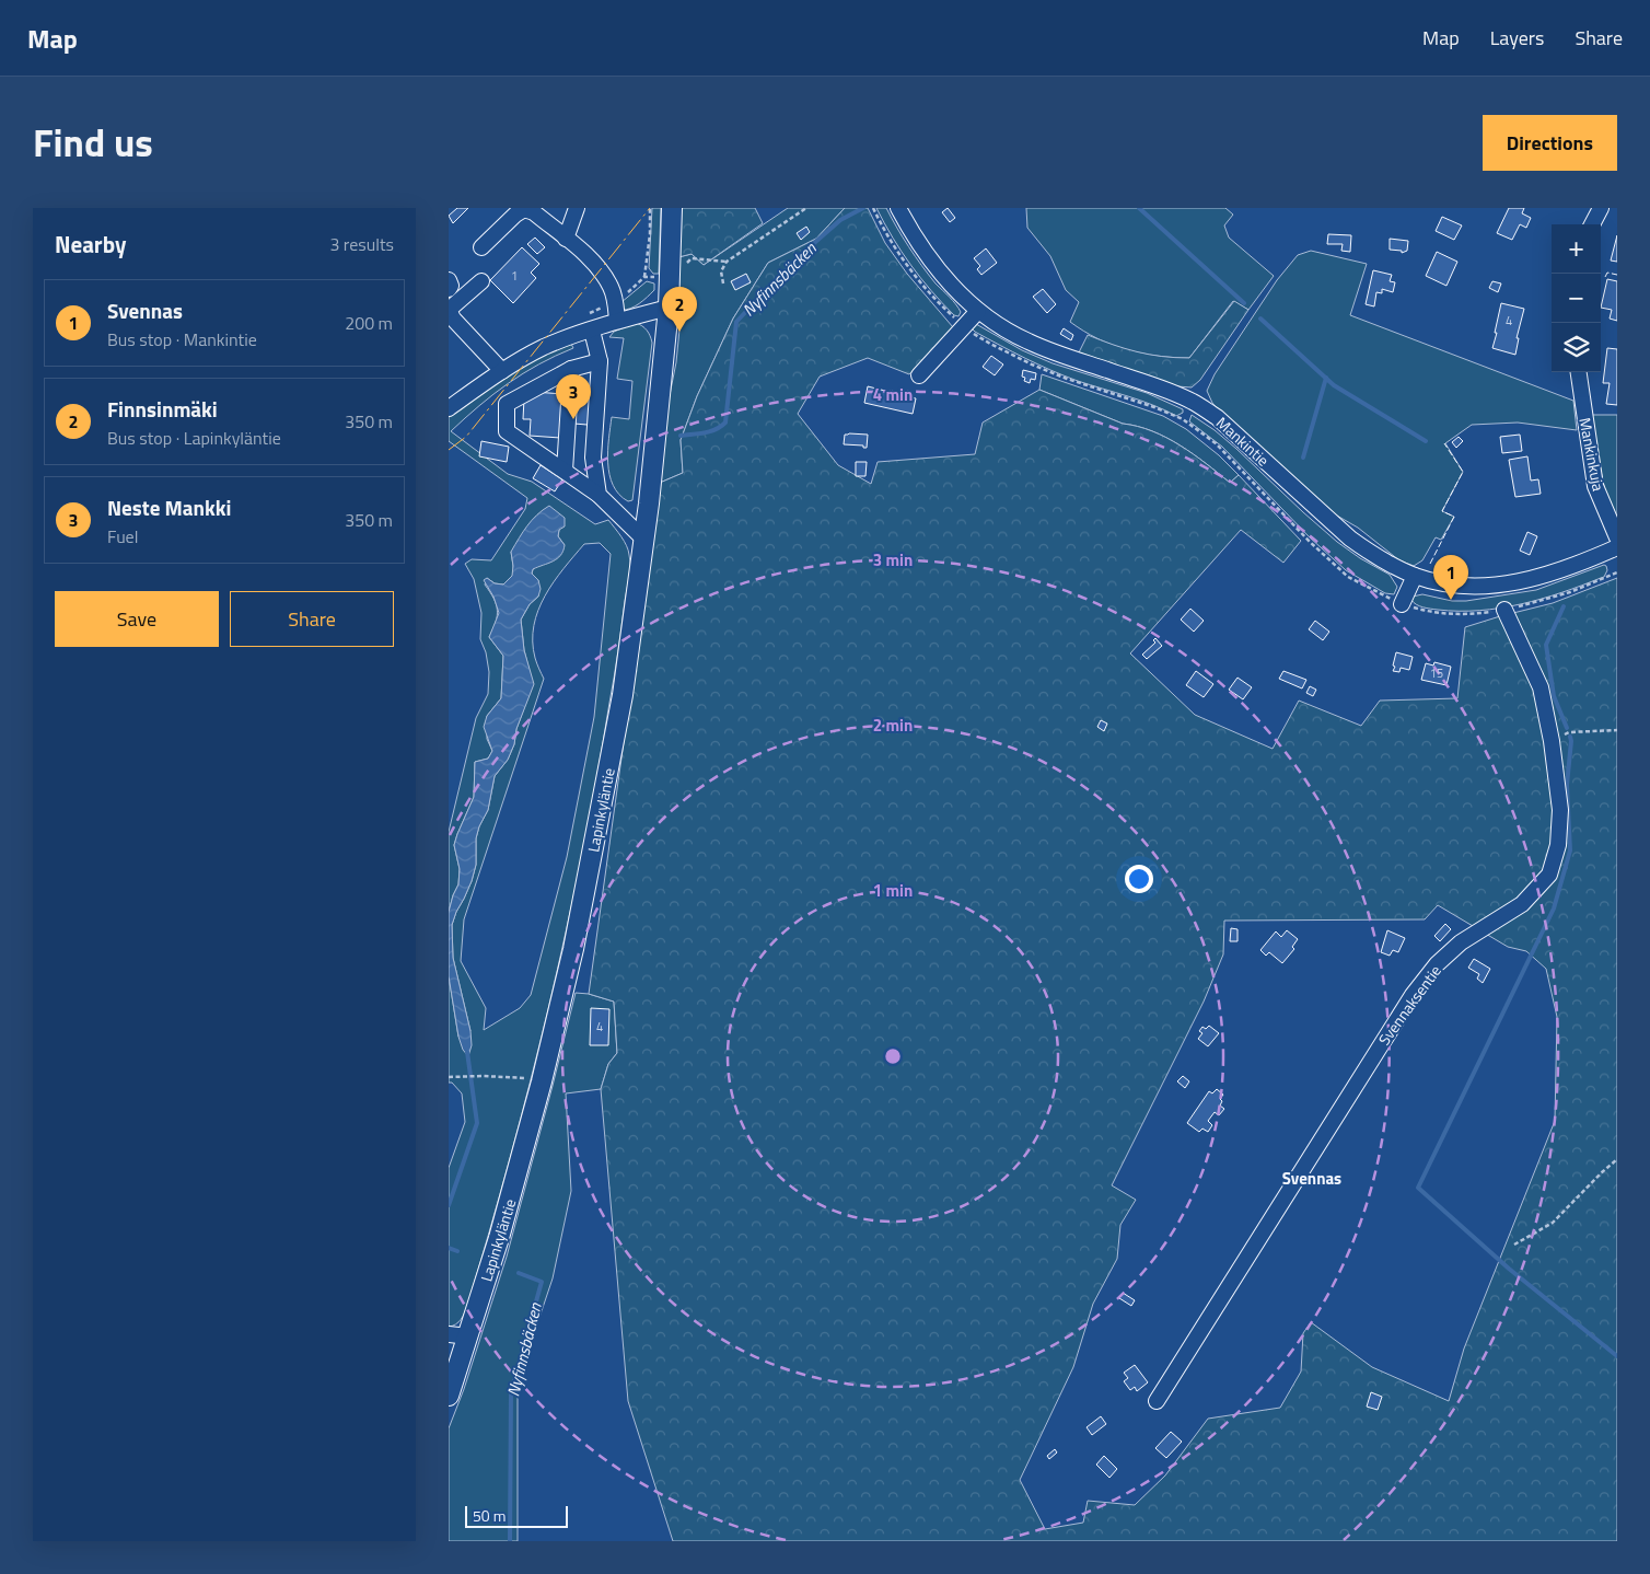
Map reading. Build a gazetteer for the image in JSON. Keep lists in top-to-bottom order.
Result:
{
  "streets": {
    "main road": ["Lapinkyläntie"],
    "street": ["Mankintie", "Mankinkuja", "Svennaksentie"]
  },
  "districts": ["Svennas"],
  "water": ["Nyfinnsbäcken"],
  "house_numbers": [
    "1",
    "4",
    "15",
    "4"
  ],
  "scale_bar": "50 m",
  "page": {
    "header": "Map",
    "nav": ["Map", "Layers", "Share"],
    "title": "Find us",
    "buttons": [
      "Directions",
      ["Save", "Share"]
    ],
    "heading": ["Nearby", "3 results"],
    "map_buttons": ["+", "−"],
    "list": [
      {
        "mark": "1",
        "name": "Svennas",
        "note": "Bus stop · Mankintie",
        "value": "200 m"
      },
      {
        "mark": "2",
        "name": "Finnsinmäki",
        "note": "Bus stop · Lapinkyläntie",
        "value": "350 m"
      },
      {
        "mark": "3",
        "name": "Neste Mankki",
        "note": "Fuel",
        "value": "350 m"
      }
    ],
    "pins": ["2", "3", "1"],
    "scale": "50 m"
  },
  "rings": [
    "4 min",
    "3 min",
    "2 min",
    "1 min"
  ]
}
